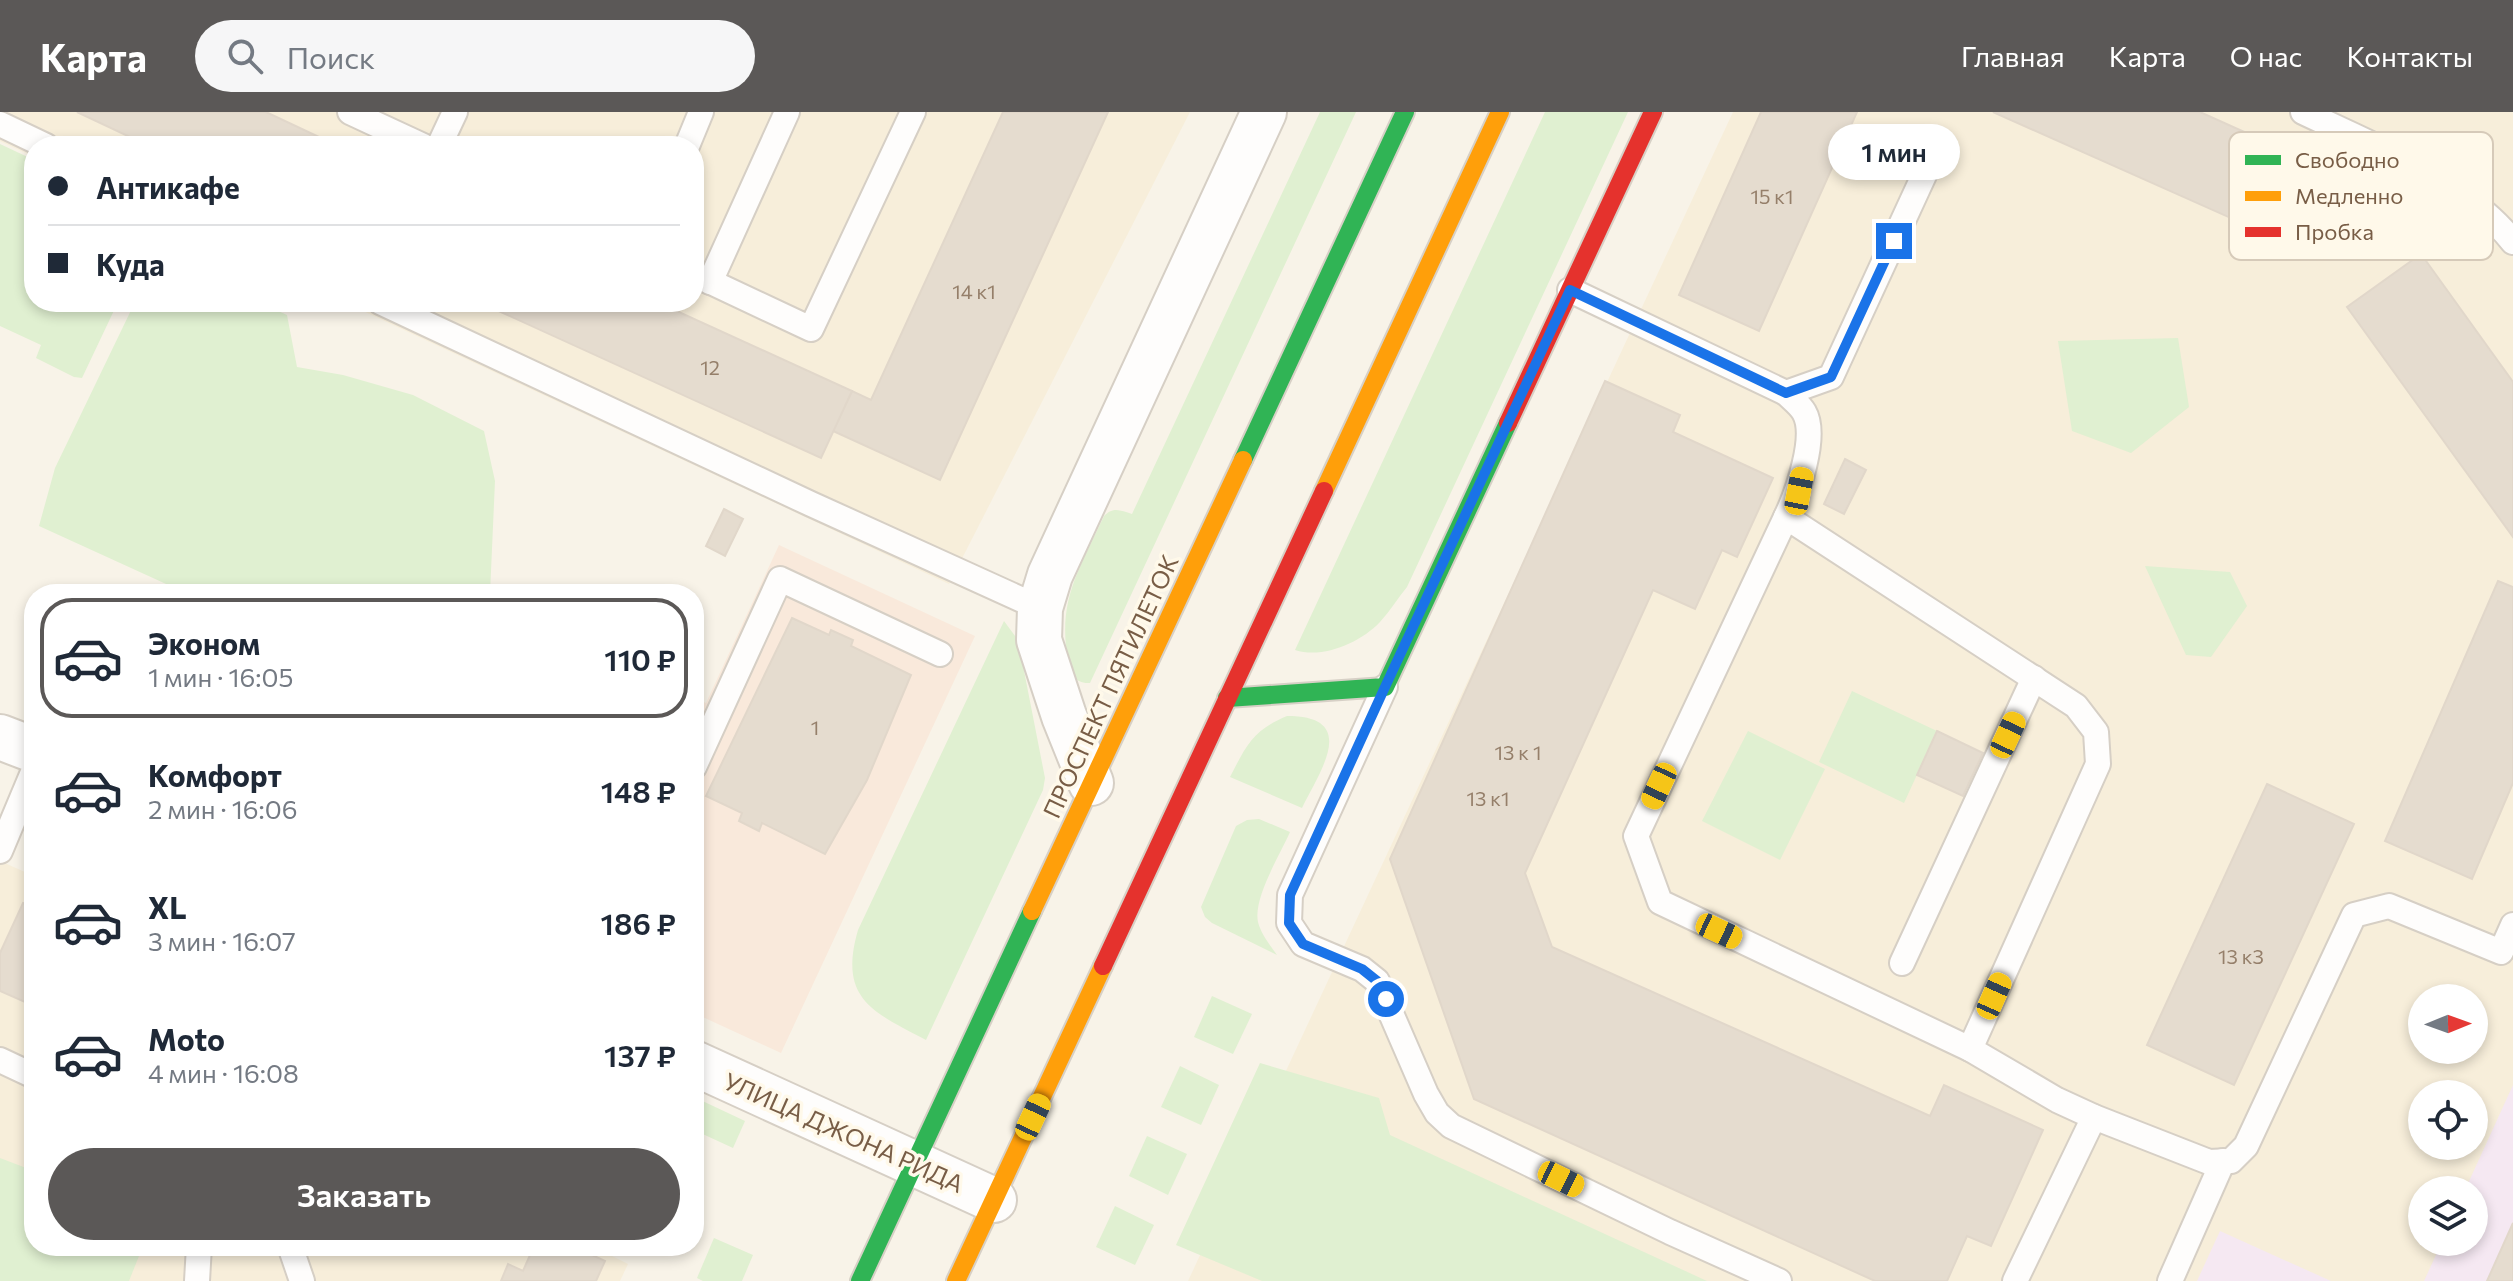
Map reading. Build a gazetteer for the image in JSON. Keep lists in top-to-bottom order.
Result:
{
  "streets": {
    "street": ["ПРОСПЕКТ ПЯТИЛЕТОК", "УЛИЦА ДЖОНА РИДА"]
  },
  "crossings": [
    ["ПРОСПЕКТ ПЯТИЛЕТОК", "УЛИЦА ДЖОНА РИДА"]
  ],
  "house_numbers": [
    "15 к1",
    "14 к1",
    "12",
    "1",
    "13 к 1",
    "13 к1",
    "13 к3"
  ],
  "legend": ["Свободно", "Медленно", "Пробка"],
  "north": "right",
  "page": {
    "header": "Карта",
    "search": "Поиск",
    "nav": [
      "Главная",
      "Карта",
      "О нас",
      "Контакты"
    ],
    "bubble": "1 мин",
    "banner": ["Антикафе", "Куда"],
    "list": [
      {
        "name": "Эконом",
        "note": "1 мин · 16:05",
        "value": "110 ₽"
      },
      {
        "name": "Комфорт",
        "note": "2 мин · 16:06",
        "value": "148 ₽"
      },
      {
        "name": "XL",
        "note": "3 мин · 16:07",
        "value": "186 ₽"
      },
      {
        "name": "Moto",
        "note": "4 мин · 16:08",
        "value": "137 ₽"
      }
    ],
    "buttons": "Заказать"
  }
}
